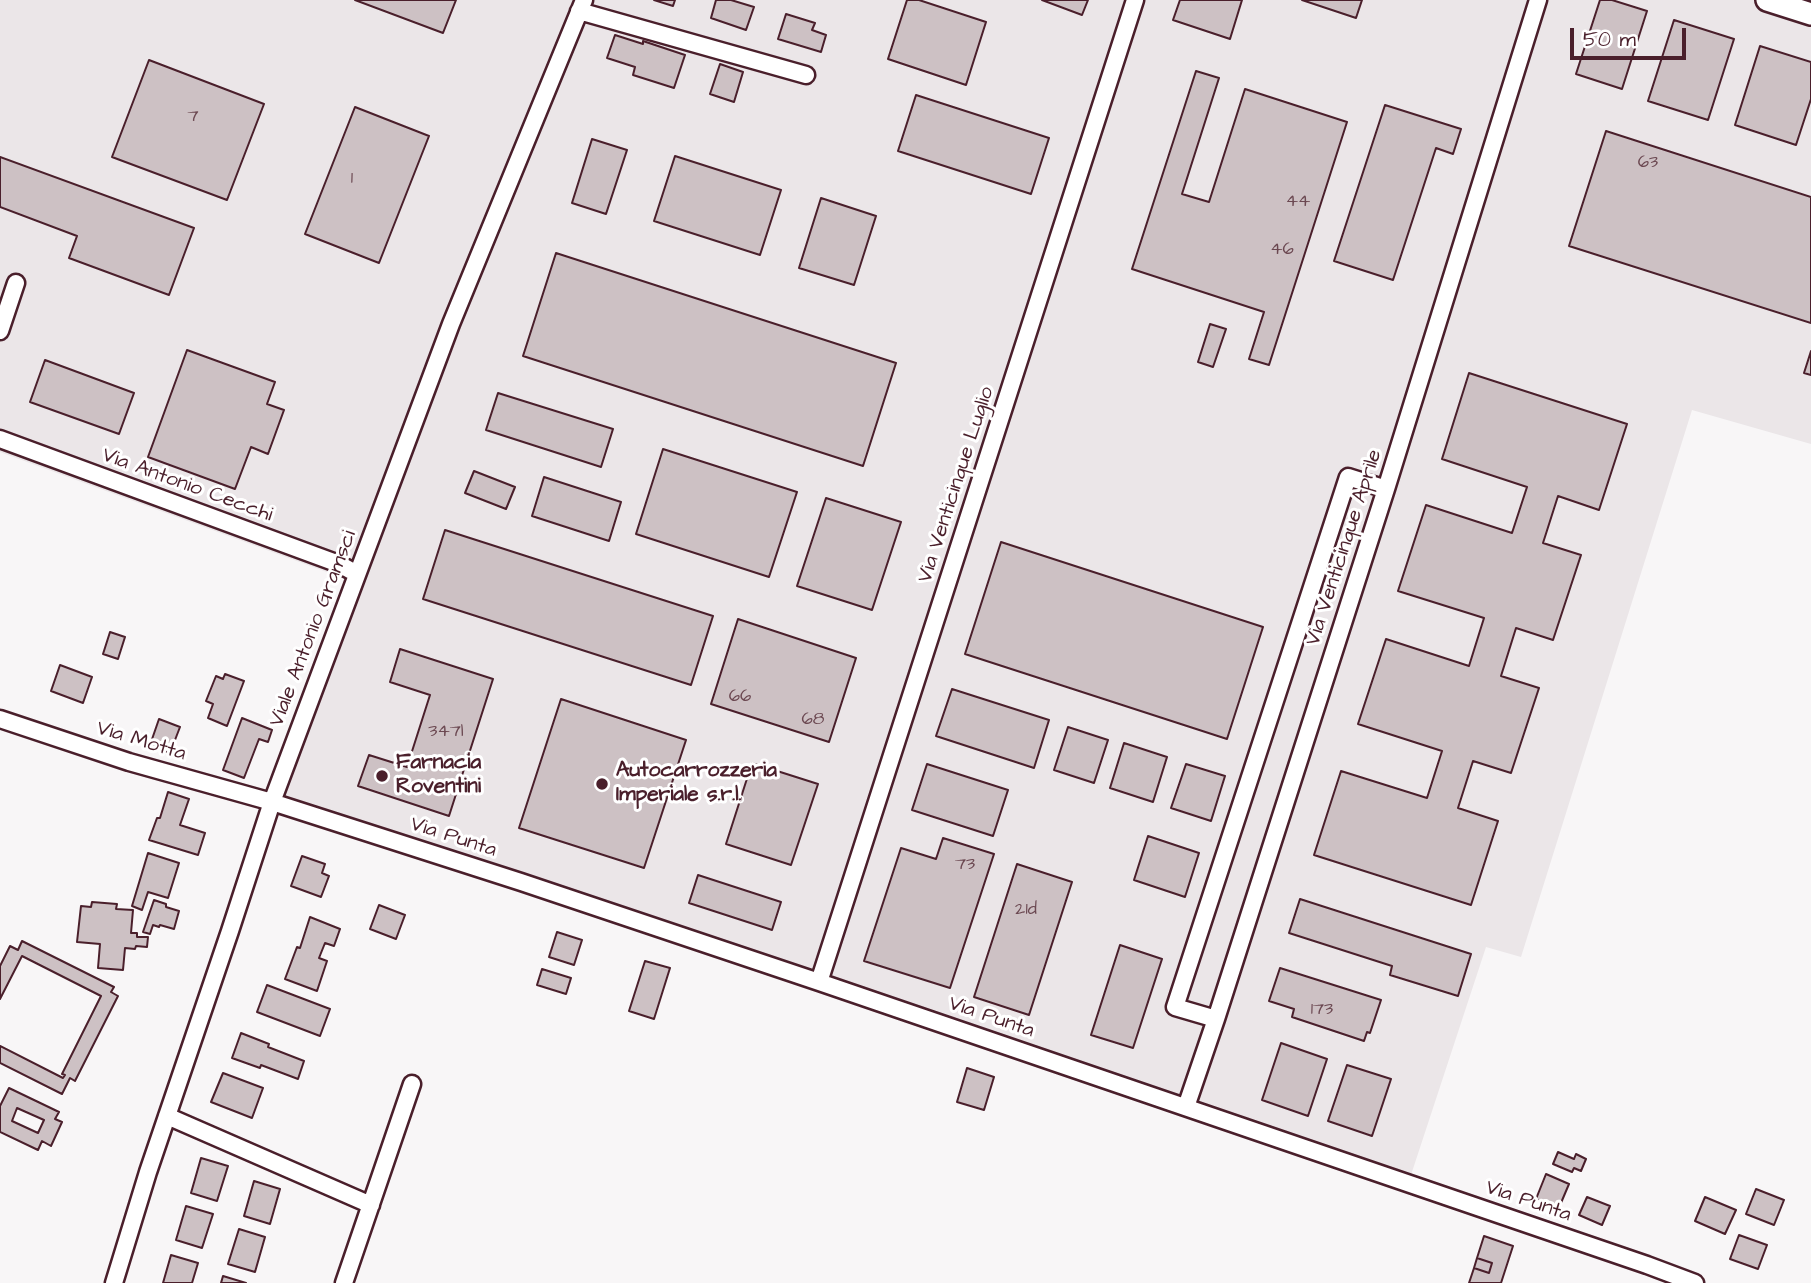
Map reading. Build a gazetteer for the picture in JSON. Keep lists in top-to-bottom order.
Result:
{
  "streets": {
    "street": [
      "Via Venticinque Luglio",
      "Via Antonio Cecchi",
      "Via Venticinque Aprile",
      "Viale Antonio Gramsci",
      "Via Motta",
      "Via Punta"
    ]
  },
  "crossings": [
    ["Via Venticinque Luglio", "Via Punta"],
    ["Via Antonio Cecchi", "Viale Antonio Gramsci"],
    ["Via Venticinque Aprile", "Via Punta"],
    ["Viale Antonio Gramsci", "Via Motta"],
    ["Viale Antonio Gramsci", "Via Punta"],
    ["Via Motta", "Via Punta"]
  ],
  "places": ["Farnacia Roventini", "Autocarrozzeria Imperiale s.r.l."],
  "house_numbers": [
    "7",
    "63",
    "1",
    "44",
    "46",
    "66",
    "68",
    "347l",
    "73",
    "21d",
    "173"
  ],
  "scale_bar": "50 m"
}
